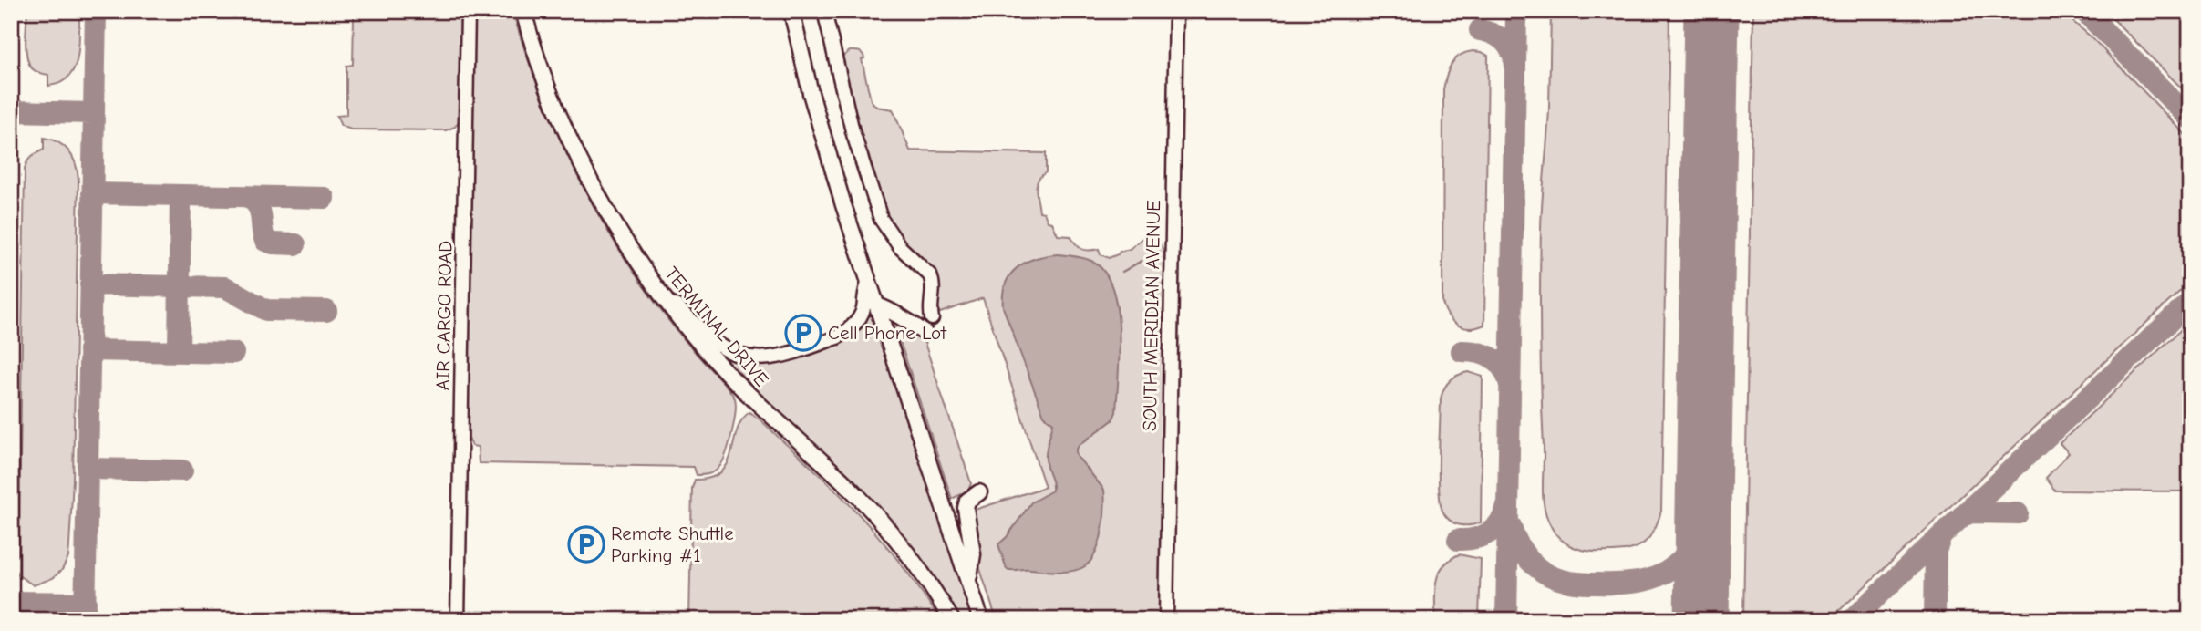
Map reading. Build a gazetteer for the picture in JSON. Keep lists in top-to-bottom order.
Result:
{
  "streets": {
    "main road": ["TERMINAL DRIVE"],
    "street": ["AIR CARGO ROAD", "SOUTH MERIDIAN AVENUE"]
  },
  "places": {
    "parking": ["Cell Phone Lot", "Remote Shuttle Parking #1"]
  }
}
